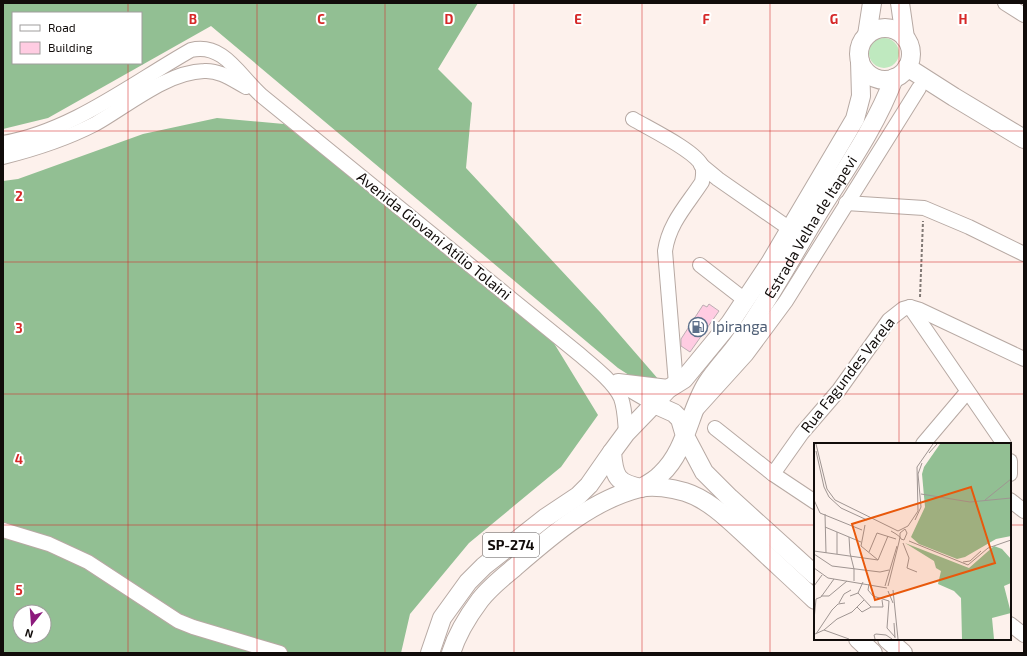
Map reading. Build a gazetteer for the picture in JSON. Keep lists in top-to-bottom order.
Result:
{
  "streets": {
    "main road": ["Estrada Velha de Itapevi", "SP-274"],
    "street": ["Avenida Giovani Atílio Tolaini", "Rua Fagundes Varela"]
  },
  "places": {
    "fuel station": ["Ipiranga"]
  },
  "legend": ["Road", "Building"],
  "north": "bottom",
  "grid": {
    "columns": [
      "B",
      "C",
      "D",
      "E",
      "F",
      "G",
      "H"
    ],
    "rows": [
      "2",
      "3",
      "4",
      "5"
    ]
  }
}
